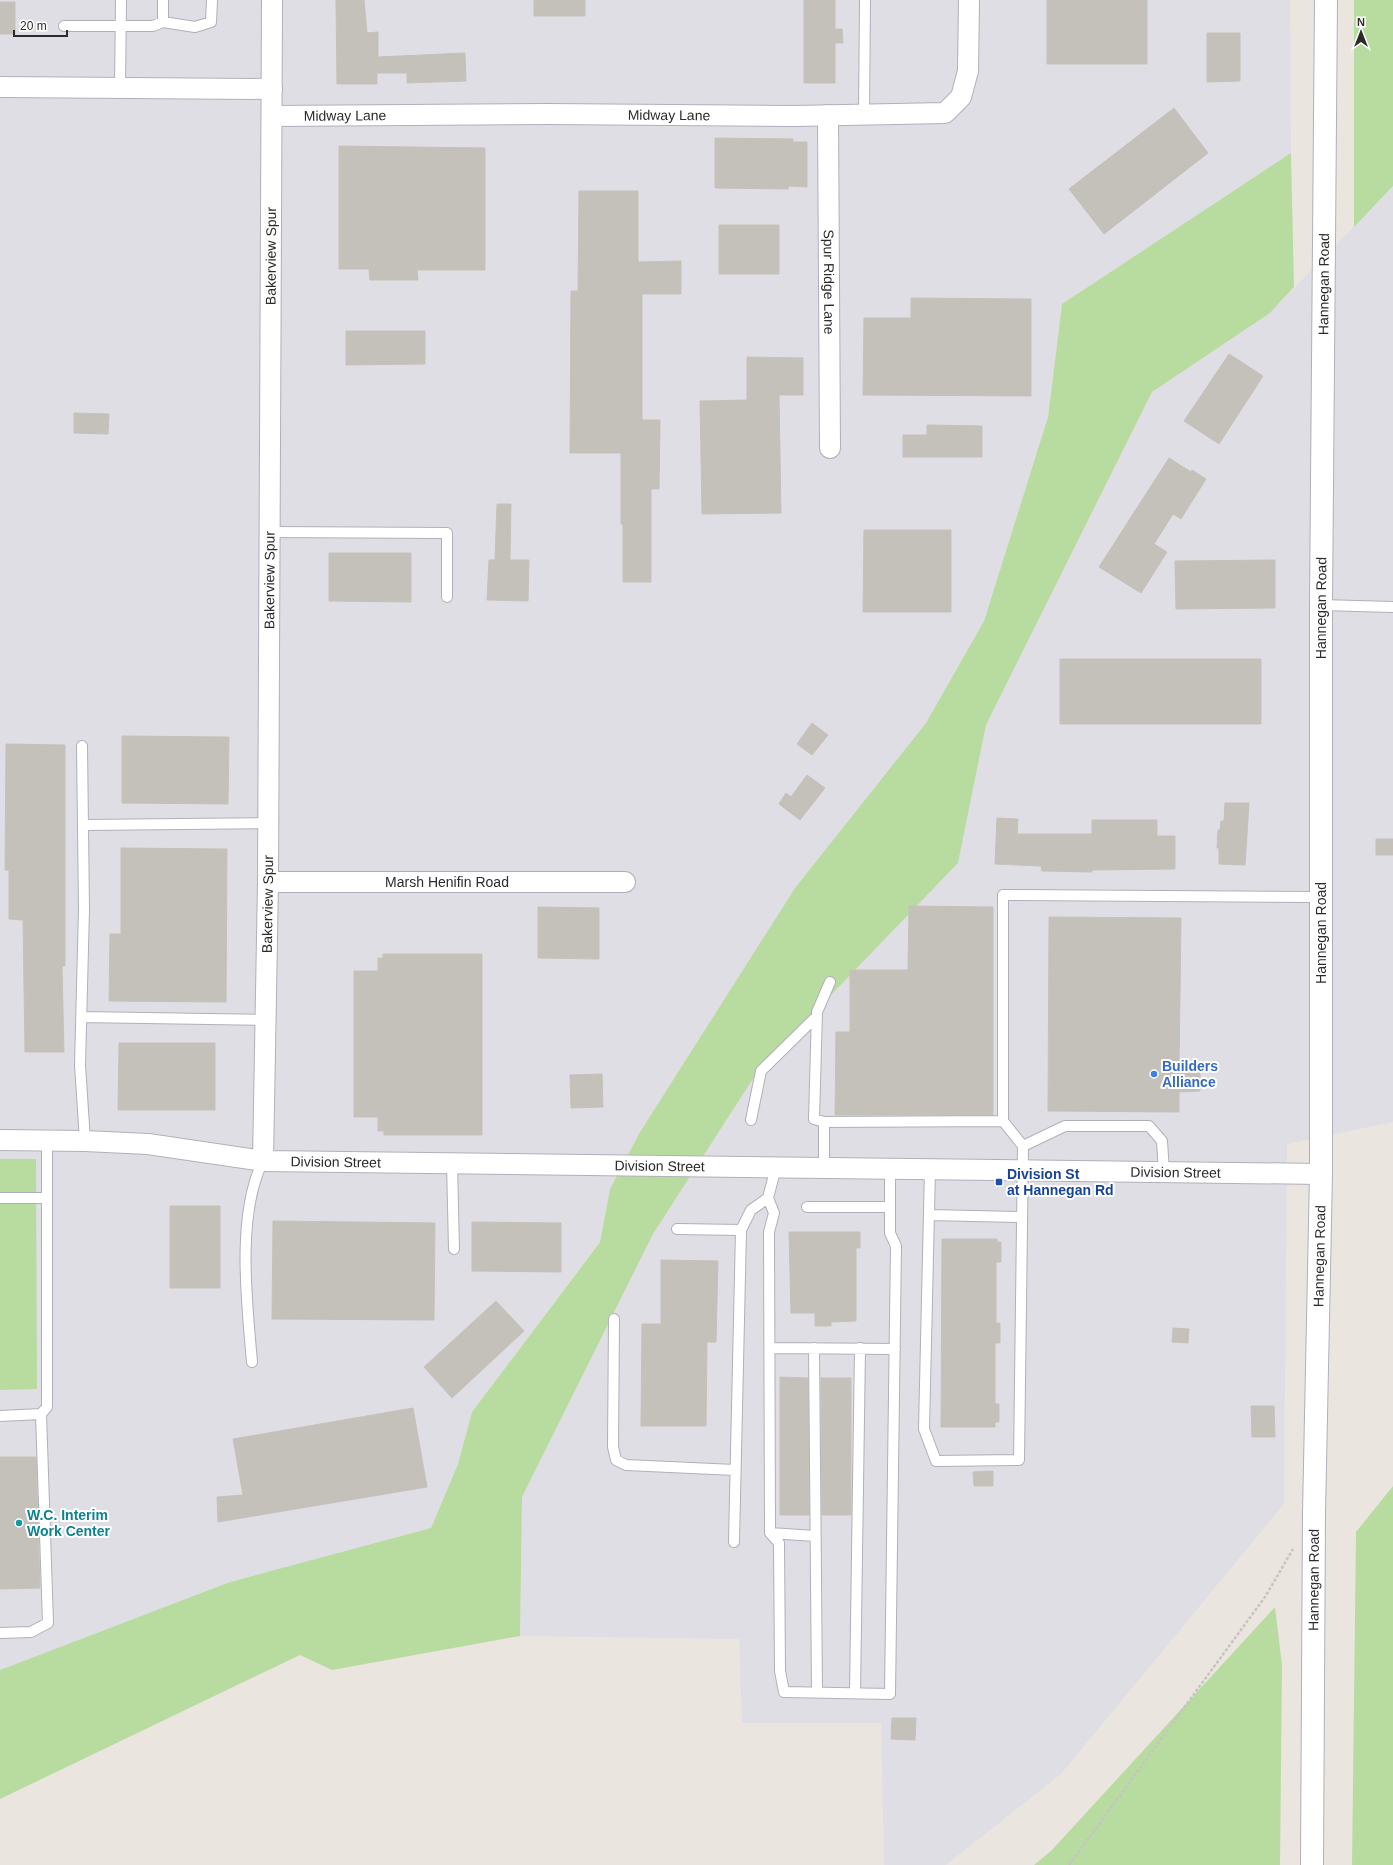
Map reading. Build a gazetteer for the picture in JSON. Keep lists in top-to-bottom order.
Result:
{
  "streets": {
    "main road": ["Hannegan Road"],
    "street": [
      "Midway Lane",
      "Bakerview Spur",
      "Spur Ridge Lane",
      "Marsh Henifin Road",
      "Division Street"
    ]
  },
  "crossings": [
    ["Midway Lane", "Bakerview Spur"],
    ["Midway Lane", "Spur Ridge Lane"],
    ["Bakerview Spur", "Marsh Henifin Road"],
    ["Bakerview Spur", "Division Street"],
    ["Hannegan Road", "Division Street"]
  ],
  "places": {
    "other": ["Builders Alliance", "W.C. Interim Work Center"],
    "transit": ["Division St at Hannegan Rd"]
  },
  "scale_bar": "20 m",
  "north": "top"
}
